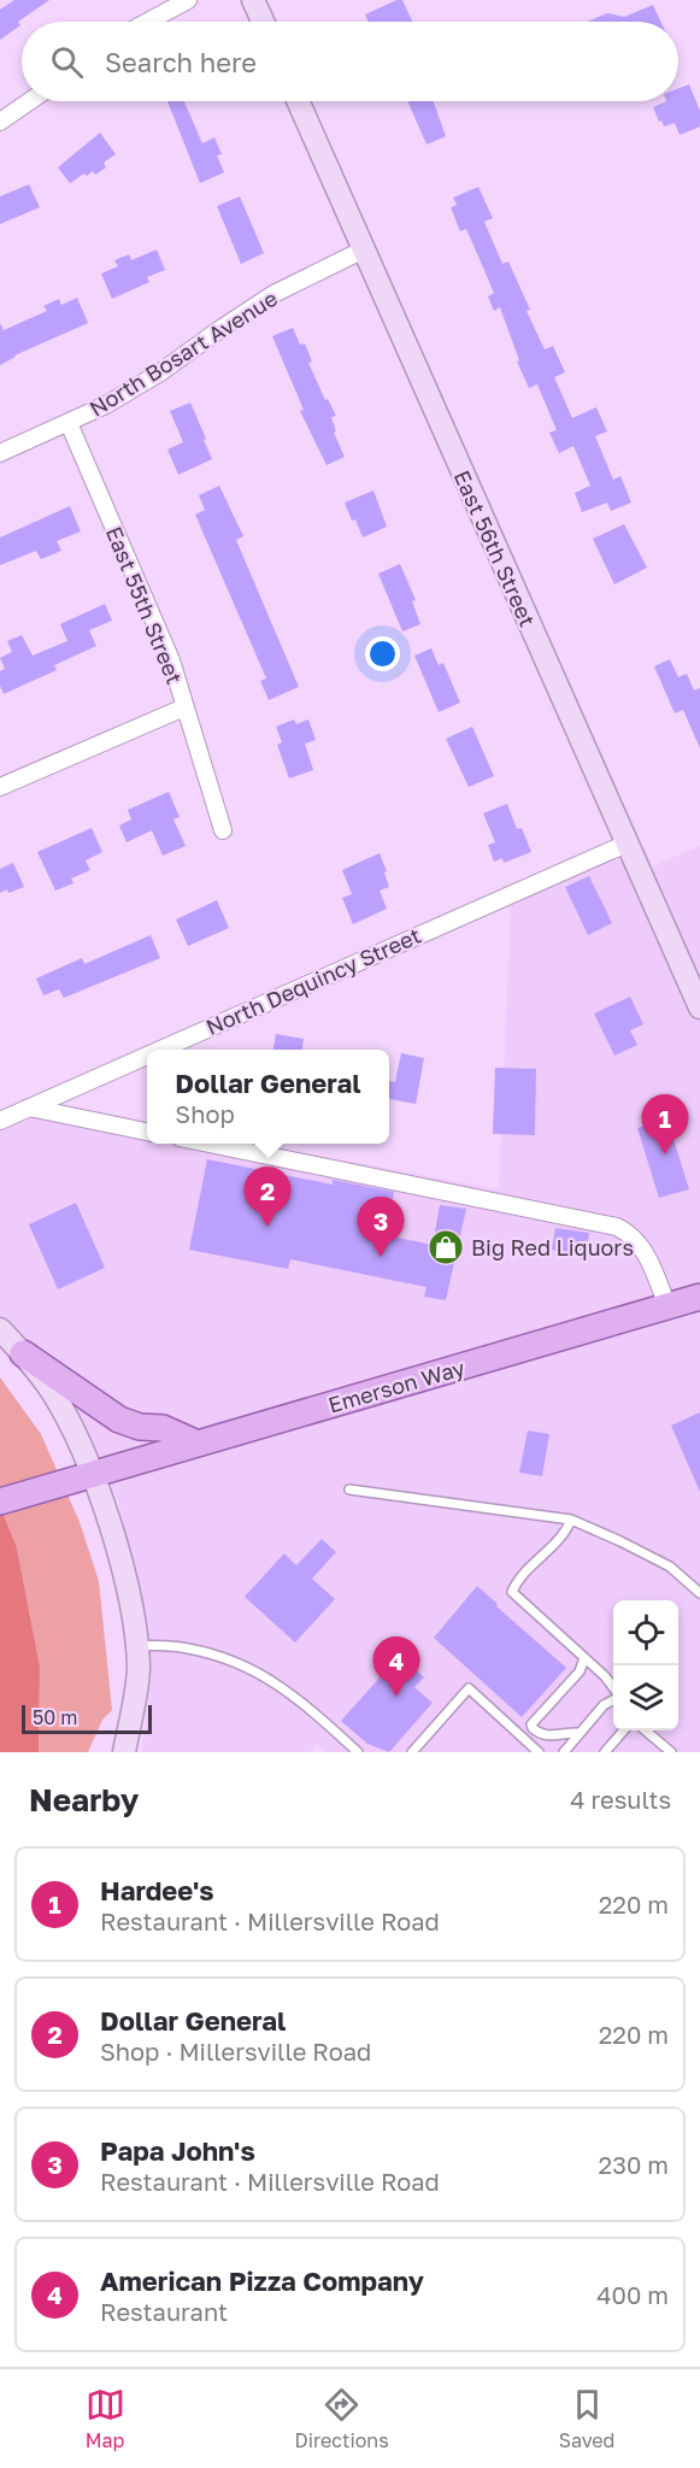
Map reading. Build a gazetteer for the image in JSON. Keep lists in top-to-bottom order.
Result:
{
  "streets": {
    "main road": ["Emerson Way"],
    "street": [
      "North Bosart Avenue",
      "East 56th Street",
      "East 55th Street",
      "North Dequincy Street"
    ]
  },
  "crossings": [
    ["North Bosart Avenue", "East 56th Street"],
    ["North Bosart Avenue", "East 55th Street"],
    ["East 56th Street", "North Dequincy Street"]
  ],
  "places": {
    "shop": ["Big Red Liquors"]
  },
  "scale_bar": "50 m",
  "page": {
    "search": "Search here",
    "popup": ["Dollar General", "Shop"],
    "pins": [
      "1",
      "2",
      "3",
      "4"
    ],
    "scale": "50 m",
    "heading": ["Nearby", "4 results"],
    "list": [
      {
        "mark": "1",
        "name": "Hardee's",
        "note": "Restaurant · Millersville Road",
        "value": "220 m"
      },
      {
        "mark": "2",
        "name": "Dollar General",
        "note": "Shop · Millersville Road",
        "value": "220 m"
      },
      {
        "mark": "3",
        "name": "Papa John's",
        "note": "Restaurant · Millersville Road",
        "value": "230 m"
      },
      {
        "mark": "4",
        "name": "American Pizza Company",
        "note": "Restaurant",
        "value": "400 m"
      }
    ],
    "nav": ["Map", "Directions", "Saved"]
  }
}
